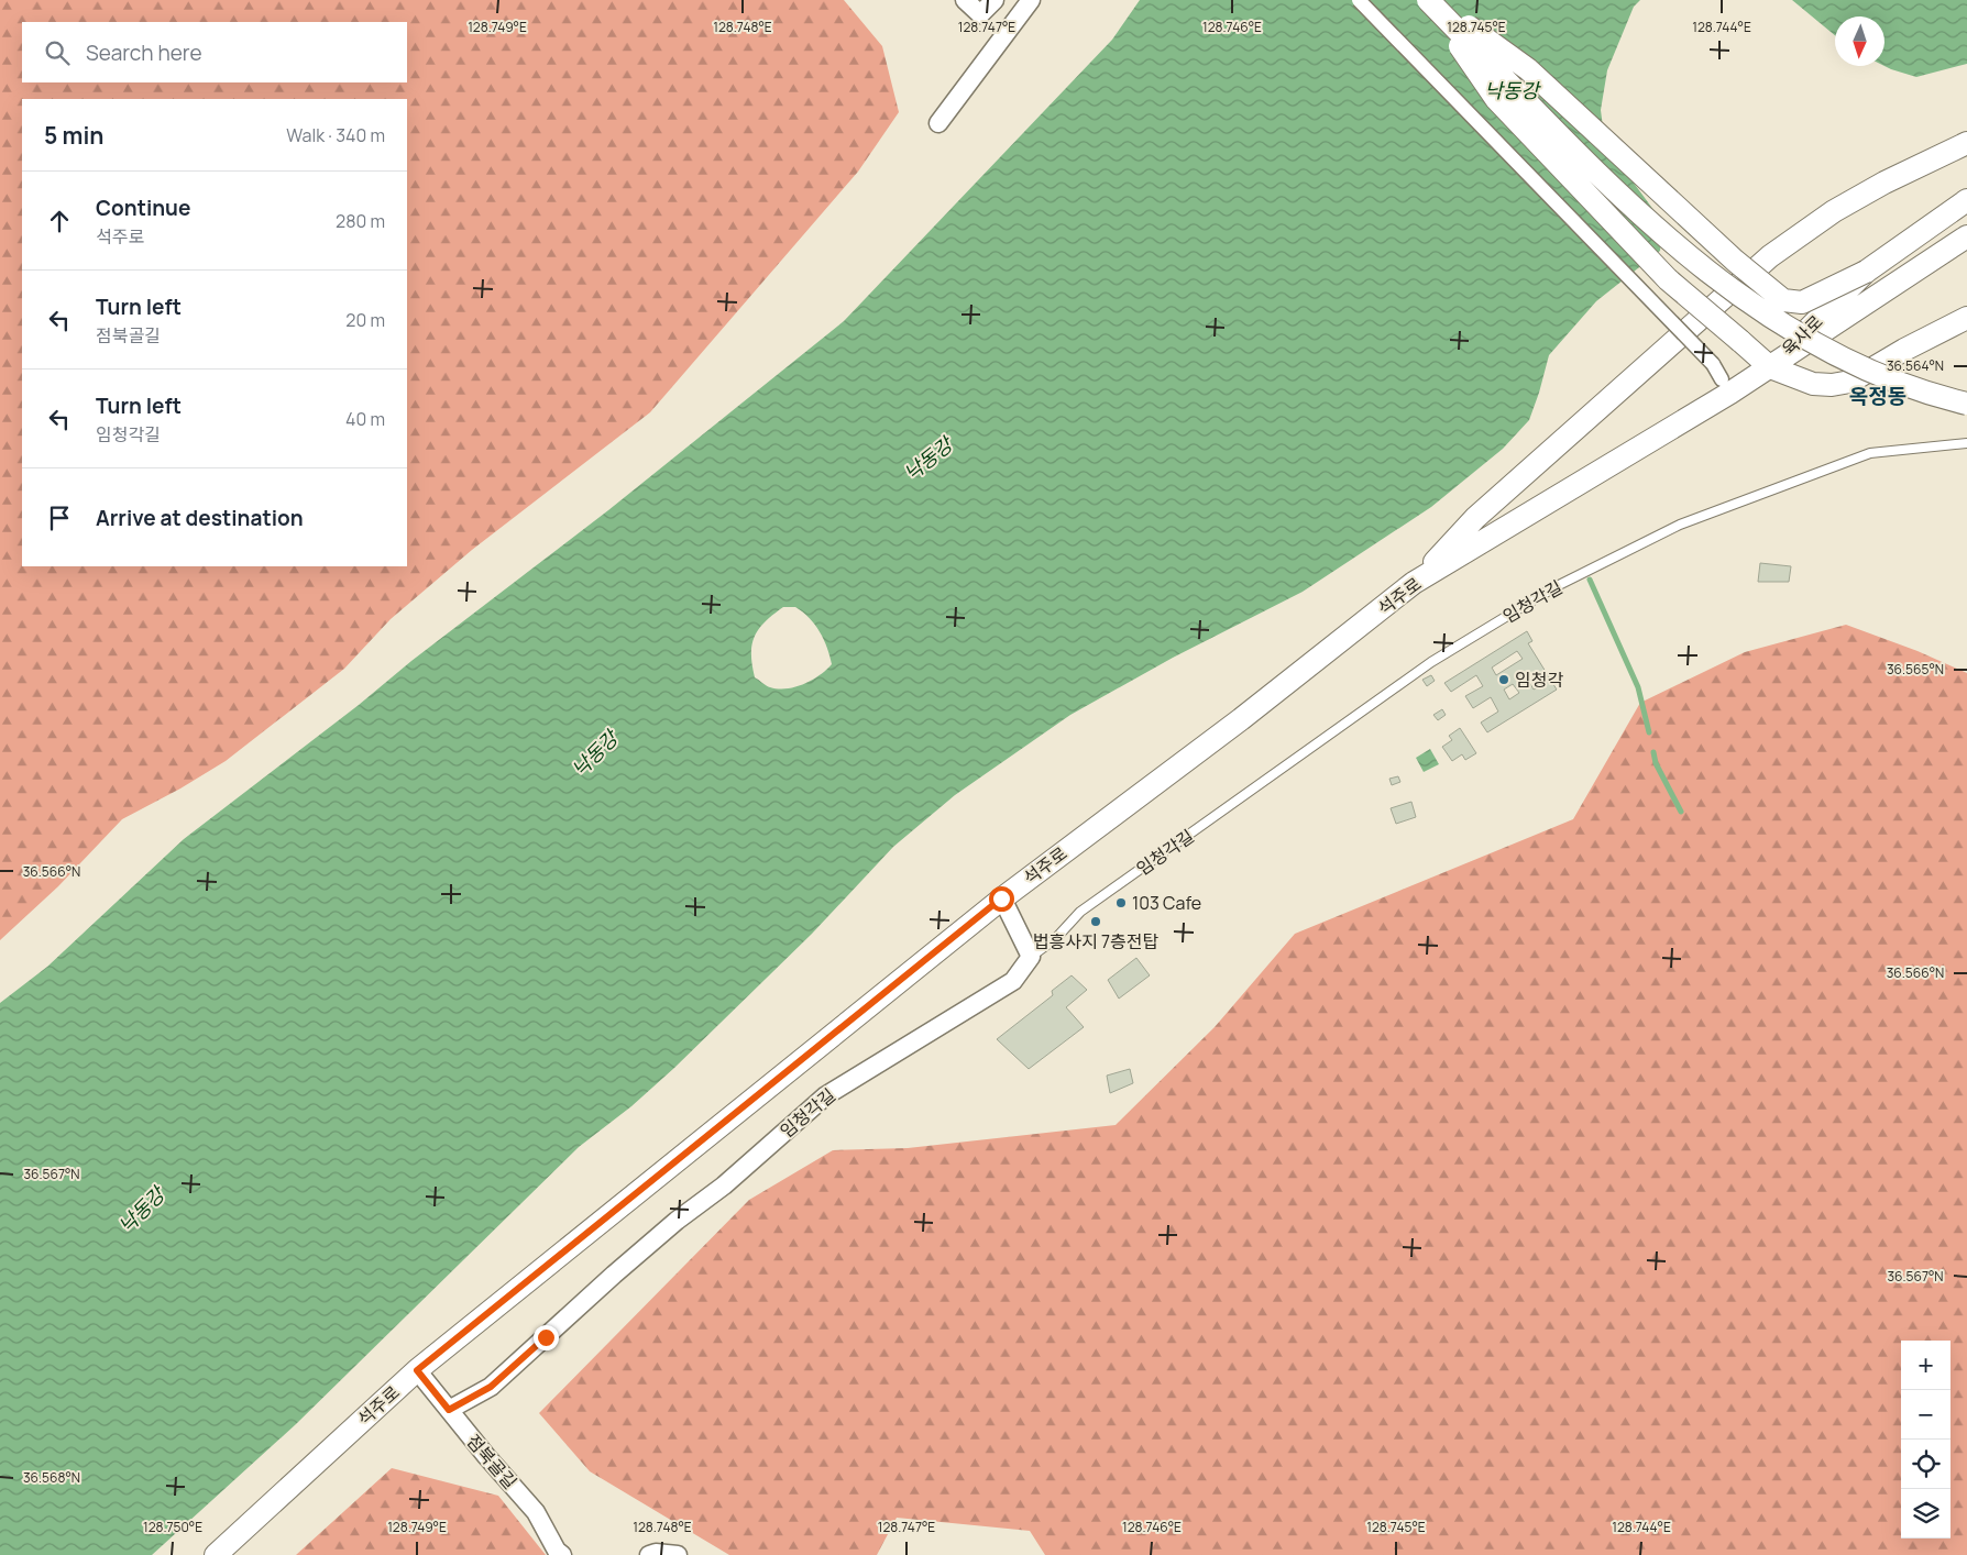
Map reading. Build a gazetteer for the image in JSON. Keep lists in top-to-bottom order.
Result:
{
  "streets": {
    "street": [
      "육사로",
      "석주로",
      "임청각길",
      "점북골길"
    ]
  },
  "crossings": [
    ["육사로", "석주로"],
    ["석주로", "점북골길"],
    ["임청각길", "점북골길"]
  ],
  "districts": ["옥정동"],
  "water": ["낙동강"],
  "places": ["임청각", "103 Cafe", "법흥사지 7층전탑"],
  "north": "bottom",
  "page": {
    "search": "Search here",
    "heading": ["5 min", "Walk · 340 m"],
    "list": [
      ["Continue", "석주로", "280 m"],
      ["Turn left", "점북골길", "20 m"],
      ["Turn left", "임청각길", "40 m"],
      "Arrive at destination"
    ],
    "map_buttons": ["+", "−"]
  },
  "coordinates": [
    "128.749°E",
    "128.748°E",
    "128.747°E",
    "128.746°E",
    "128.745°E",
    "128.744°E",
    "36.564°N",
    "36.565°N",
    "36.566°N",
    "36.567°N",
    "36.568°N",
    "128.750°E"
  ]
}
